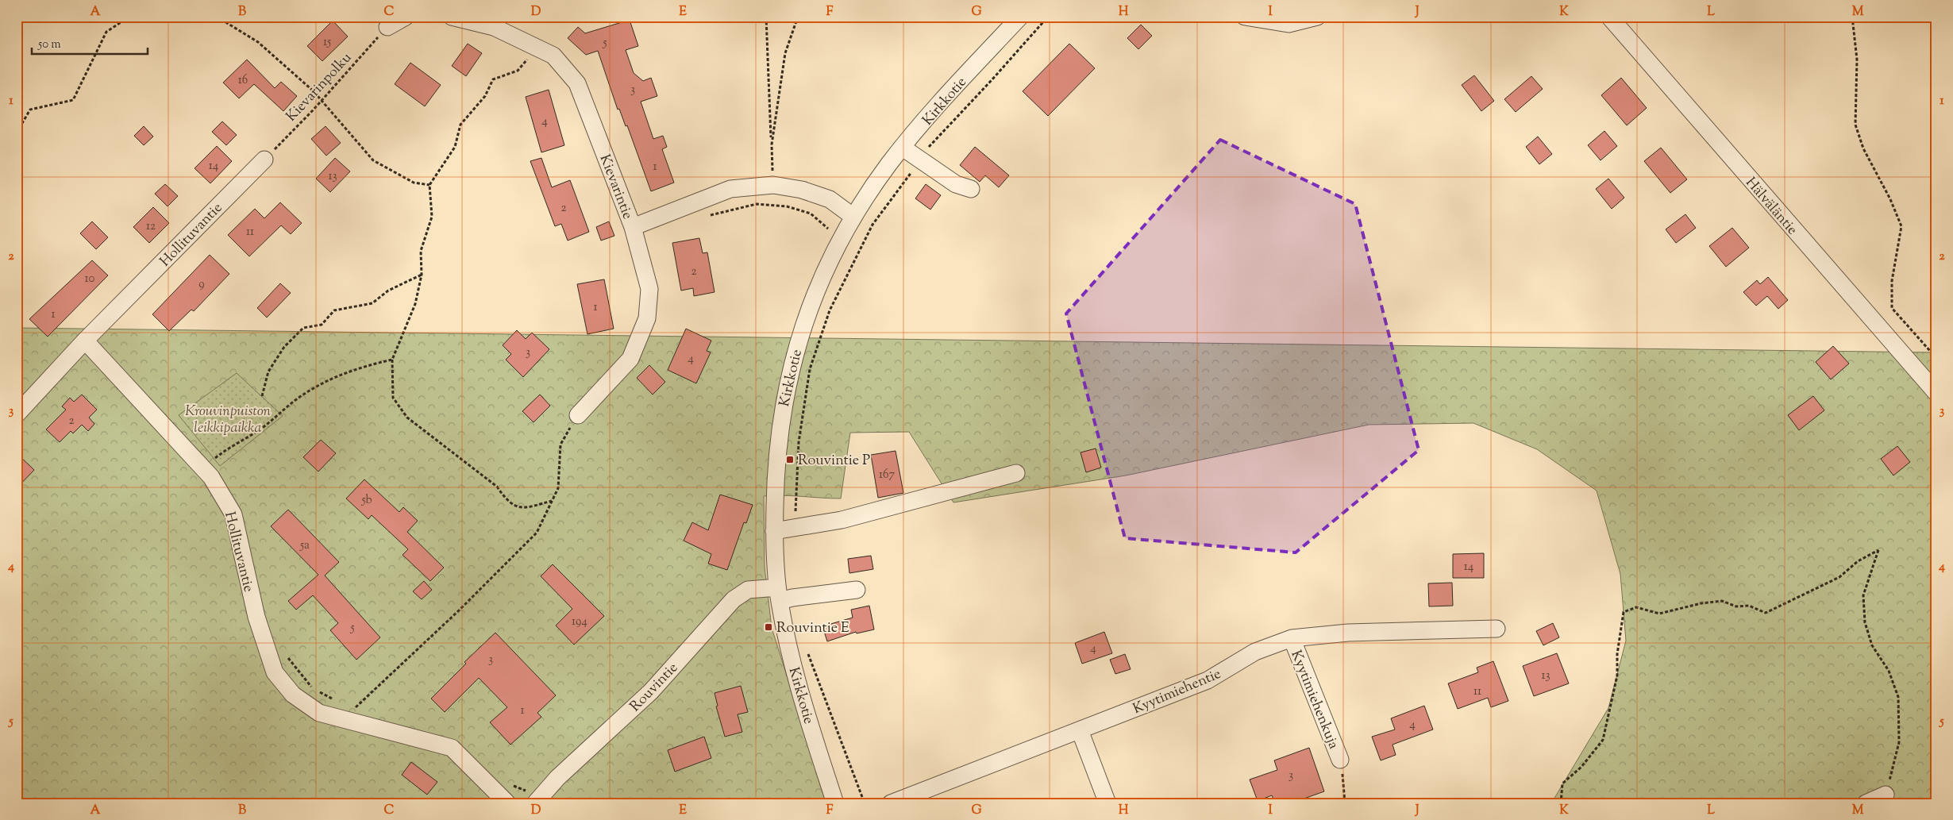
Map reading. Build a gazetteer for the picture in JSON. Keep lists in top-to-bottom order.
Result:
{
  "streets": {
    "street": [
      "Kirkkotie",
      "Kievarintie",
      "Hälväläntie",
      "Hollituvantie",
      "Rouvintie",
      "Kyytimiehentie",
      "Kyytimiehenkuja"
    ],
    "path": ["Kievarinpolku"]
  },
  "crossings": [
    ["Kievarinpolku", "Hollituvantie"],
    ["Kirkkotie", "Kievarintie"],
    ["Kirkkotie", "Rouvintie"],
    ["Kyytimiehentie", "Kyytimiehenkuja"]
  ],
  "parks": ["Krouvinpuiston leikkipaikka"],
  "places": {
    "transit": ["Rouvintie P", "Rouvintie E"]
  },
  "house_numbers": [
    "15",
    "5",
    "16",
    "3",
    "4",
    "14",
    "1",
    "13",
    "2",
    "12",
    "11",
    "2",
    "10",
    "9",
    "1",
    "1",
    "3",
    "4",
    "2",
    "167",
    "5b",
    "5a",
    "14",
    "194",
    "5",
    "4",
    "3",
    "13",
    "11",
    "1",
    "4",
    "3"
  ],
  "scale_bar": "50 m",
  "grid": {
    "columns": [
      "A",
      "B",
      "C",
      "D",
      "E",
      "F",
      "G",
      "H",
      "I",
      "J",
      "K",
      "L",
      "M"
    ],
    "rows": [
      "1",
      "2",
      "3",
      "4",
      "5"
    ]
  }
}
